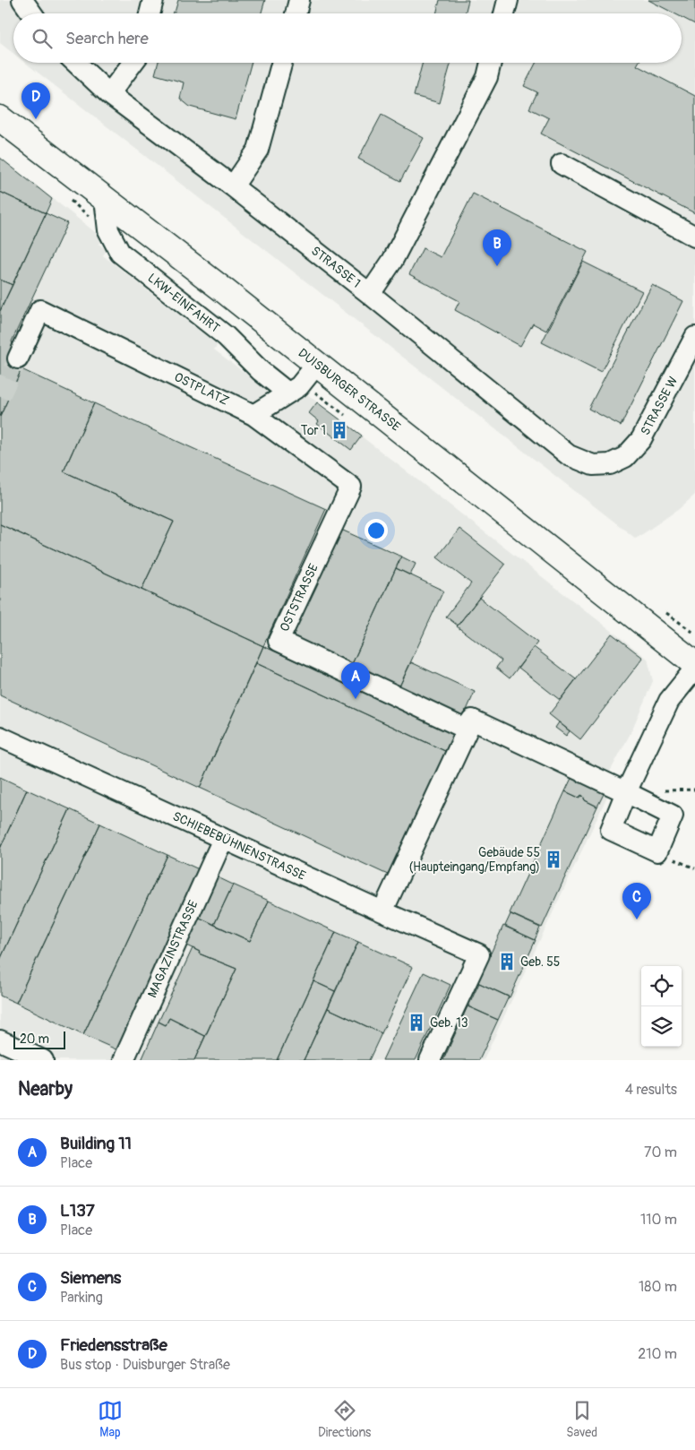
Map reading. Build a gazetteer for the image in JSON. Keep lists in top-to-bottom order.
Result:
{
  "streets": {
    "main road": ["DUISBURGER STRASSE"],
    "lane": [
      "STRASSE 1",
      "LKW-EINFAHRT",
      "OSTPLATZ",
      "STRASSE W",
      "OSTSTRASSE",
      "SCHIEBEBÜHNENSTRASSE",
      "MAGAZINSTRASSE"
    ]
  },
  "crossings": [
    ["STRASSE 1", "STRASSE W"],
    ["LKW-EINFAHRT", "DUISBURGER STRASSE"],
    ["OSTPLATZ", "OSTSTRASSE"],
    ["SCHIEBEBÜHNENSTRASSE", "MAGAZINSTRASSE"]
  ],
  "places": {
    "building": [
      "Tor 1",
      "Gebäude 55 (Haupteingang/Empfang)",
      "Geb. 55",
      "Geb. 13"
    ]
  },
  "scale_bar": "20 m",
  "page": {
    "search": "Search here",
    "pins": [
      "D",
      "B",
      "A",
      "C"
    ],
    "scale": "20 m",
    "heading": ["Nearby", "4 results"],
    "list": [
      {
        "mark": "A",
        "name": "Building 11",
        "note": "Place",
        "value": "70 m"
      },
      {
        "mark": "B",
        "name": "L137",
        "note": "Place",
        "value": "110 m"
      },
      {
        "mark": "C",
        "name": "Siemens",
        "note": "Parking",
        "value": "180 m"
      },
      {
        "mark": "D",
        "name": "Friedensstraße",
        "note": "Bus stop · Duisburger Straße",
        "value": "210 m"
      }
    ],
    "nav": ["Map", "Directions", "Saved"]
  }
}
